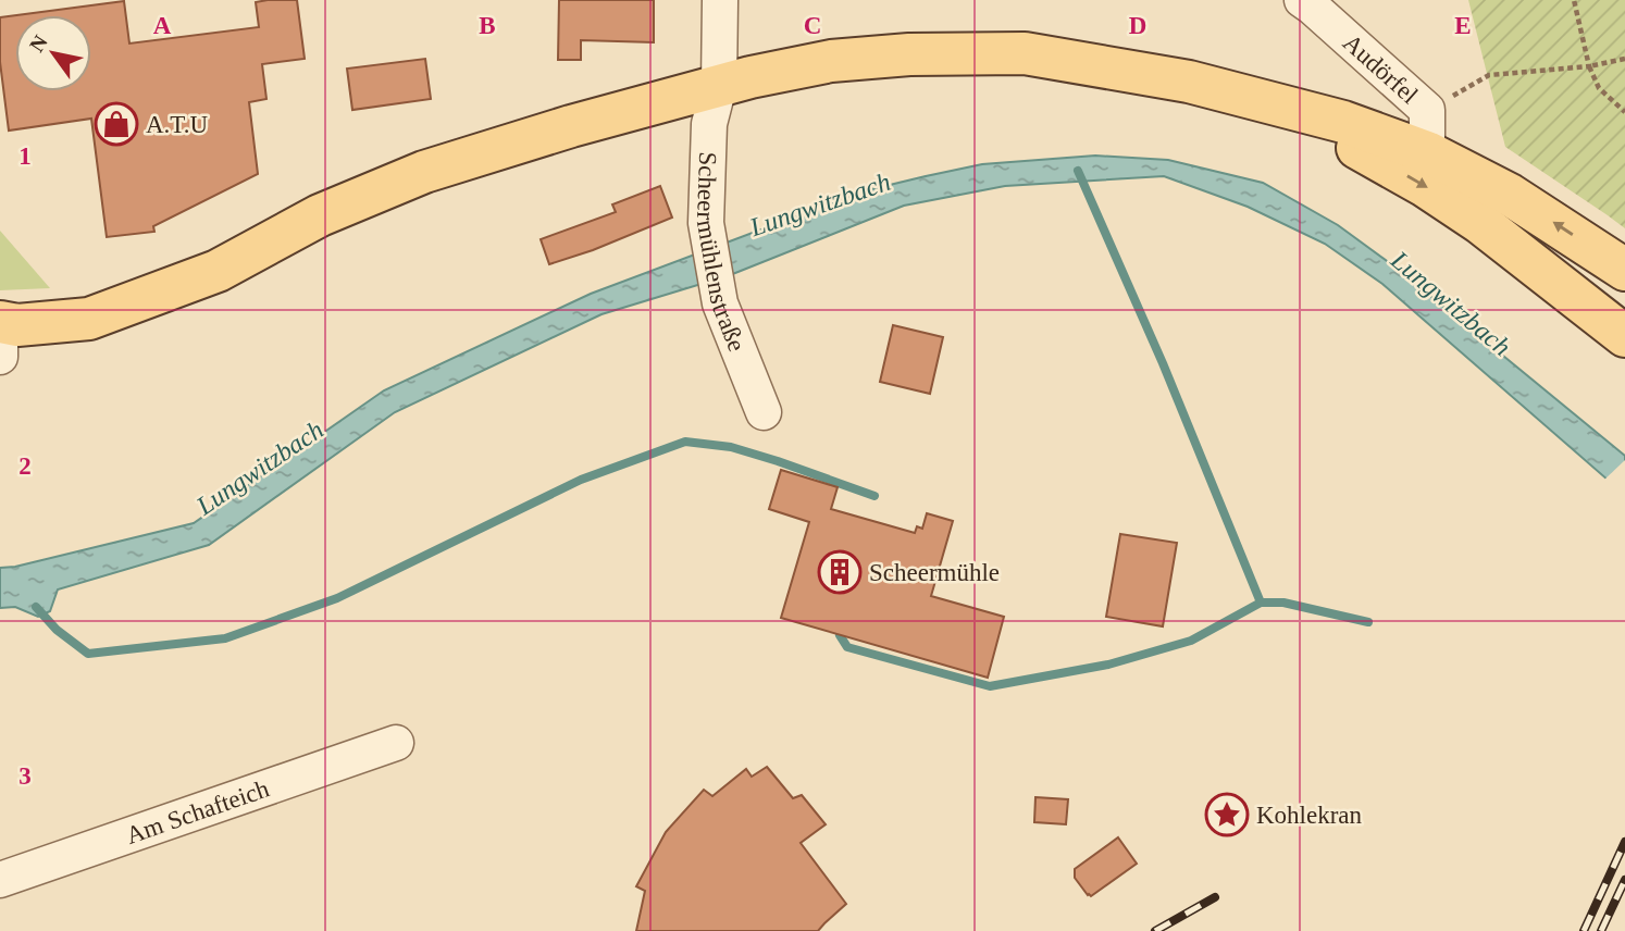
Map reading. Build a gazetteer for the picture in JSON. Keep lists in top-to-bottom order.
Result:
{
  "streets": {
    "street": ["Audörfel", "Scheermühlenstraße", "Am Schafteich"]
  },
  "water": ["Lungwitzbach"],
  "places": {
    "shop": ["A.T.U"],
    "building": ["Scheermühle"],
    "place": ["Kohlekran"]
  },
  "north": "top left",
  "grid": {
    "columns": [
      "A",
      "B",
      "C",
      "D",
      "E"
    ],
    "rows": ["1", "2", "3"]
  }
}
